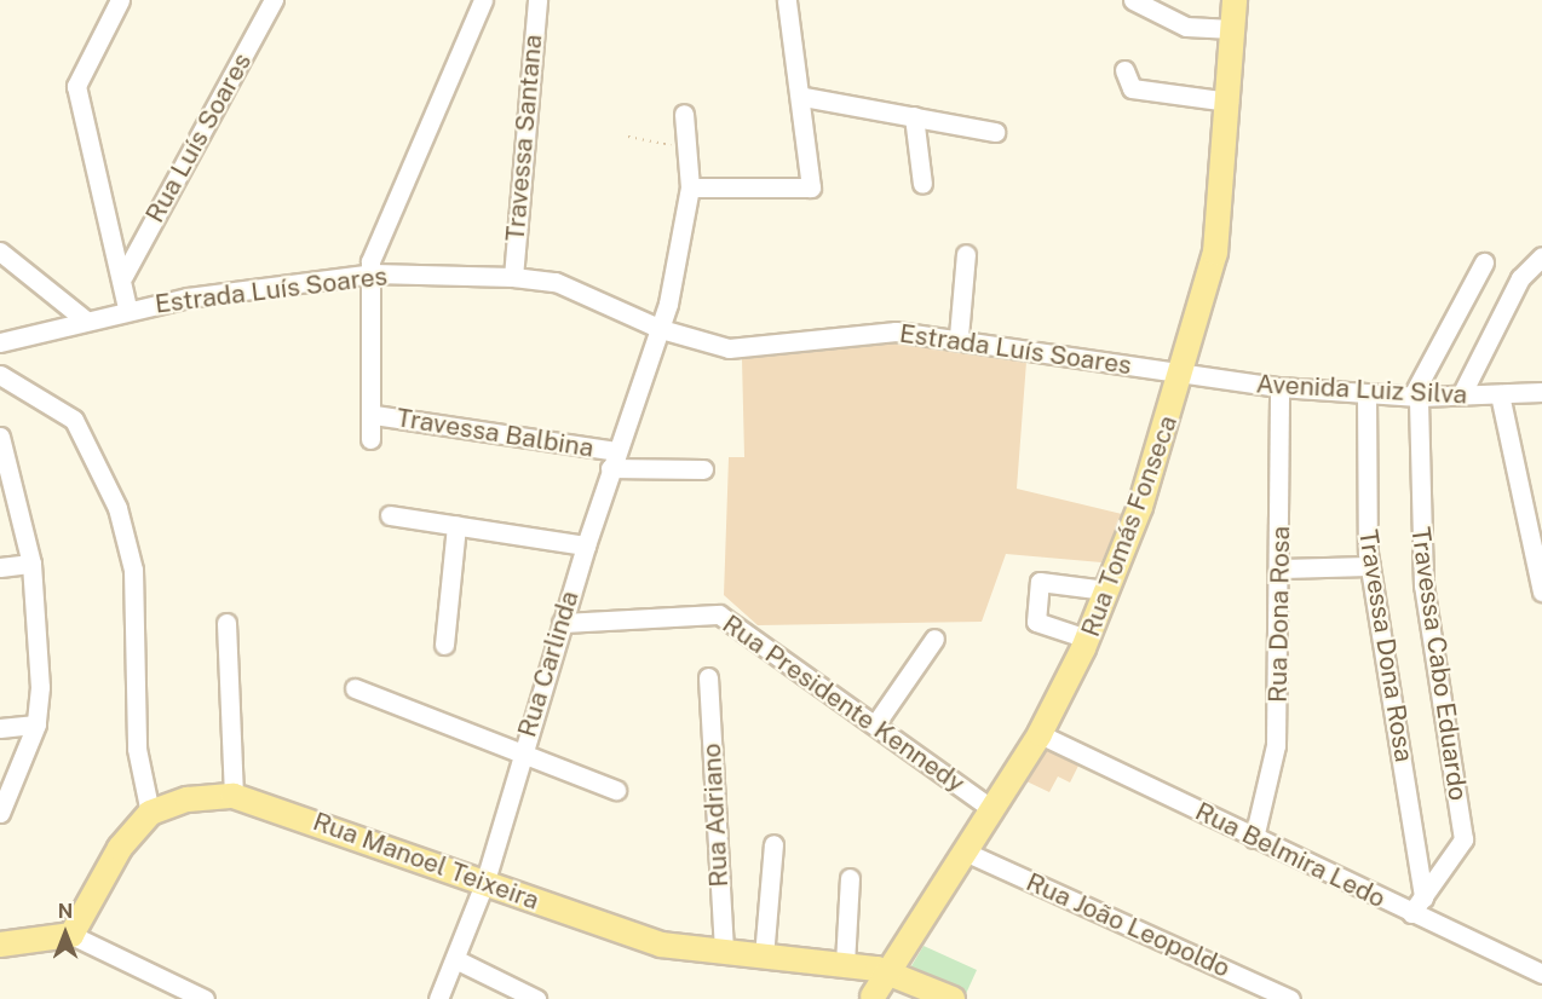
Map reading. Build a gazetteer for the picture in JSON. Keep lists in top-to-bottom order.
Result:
{
  "streets": {
    "main road": ["Rua Tomás Fonseca", "Rua Manoel Teixeira"],
    "street": [
      "Rua Luís Soares",
      "Travessa Santana",
      "Estrada Luís Soares",
      "Avenida Luiz Silva",
      "Travessa Balbina",
      "Rua Dona Rosa",
      "Travessa Dona Rosa",
      "Rua Carlinda",
      "Travessa Cabo Eduardo",
      "Rua Presidente Kennedy",
      "Rua Adriano",
      "Rua Belmira Ledo",
      "Rua João Leopoldo"
    ]
  },
  "crossings": [
    ["Travessa Santana", "Estrada Luís Soares"],
    ["Estrada Luís Soares", "Avenida Luiz Silva"],
    ["Estrada Luís Soares", "Rua Tomás Fonseca"],
    ["Estrada Luís Soares", "Rua Carlinda"],
    ["Avenida Luiz Silva", "Rua Tomás Fonseca"],
    ["Avenida Luiz Silva", "Rua Dona Rosa"],
    ["Avenida Luiz Silva", "Travessa Dona Rosa"],
    ["Avenida Luiz Silva", "Travessa Cabo Eduardo"],
    ["Travessa Balbina", "Rua Carlinda"],
    ["Rua Tomás Fonseca", "Rua Presidente Kennedy"],
    ["Rua Tomás Fonseca", "Rua Belmira Ledo"],
    ["Rua Tomás Fonseca", "Rua Manoel Teixeira"],
    ["Rua Tomás Fonseca", "Rua João Leopoldo"],
    ["Rua Dona Rosa", "Rua Belmira Ledo"],
    ["Travessa Dona Rosa", "Travessa Cabo Eduardo"],
    ["Rua Carlinda", "Rua Presidente Kennedy"],
    ["Rua Carlinda", "Rua Manoel Teixeira"],
    ["Travessa Cabo Eduardo", "Rua Belmira Ledo"],
    ["Rua Adriano", "Rua Manoel Teixeira"]
  ],
  "north": "top"
}
